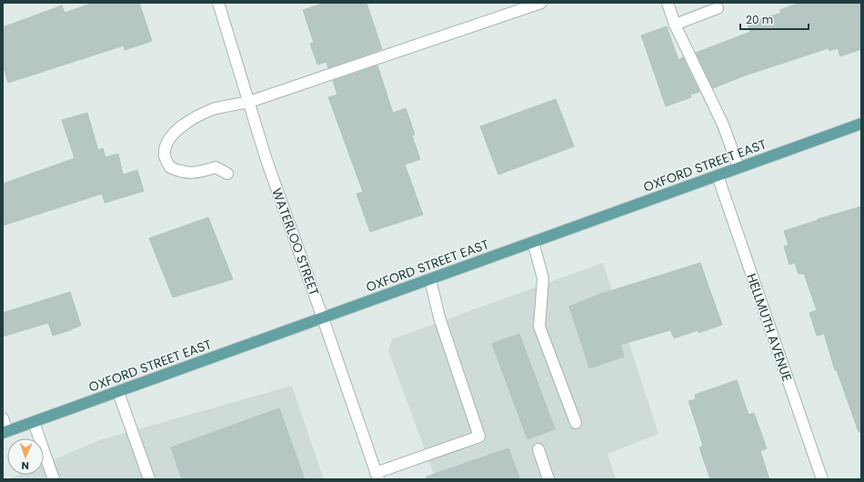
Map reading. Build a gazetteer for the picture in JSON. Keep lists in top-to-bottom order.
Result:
{
  "streets": {
    "main road": ["OXFORD STREET EAST"],
    "street": ["WATERLOO STREET", "HELLMUTH AVENUE"]
  },
  "crossings": [
    ["OXFORD STREET EAST", "WATERLOO STREET"],
    ["OXFORD STREET EAST", "HELLMUTH AVENUE"]
  ],
  "scale_bar": "20 m",
  "north": "bottom"
}
